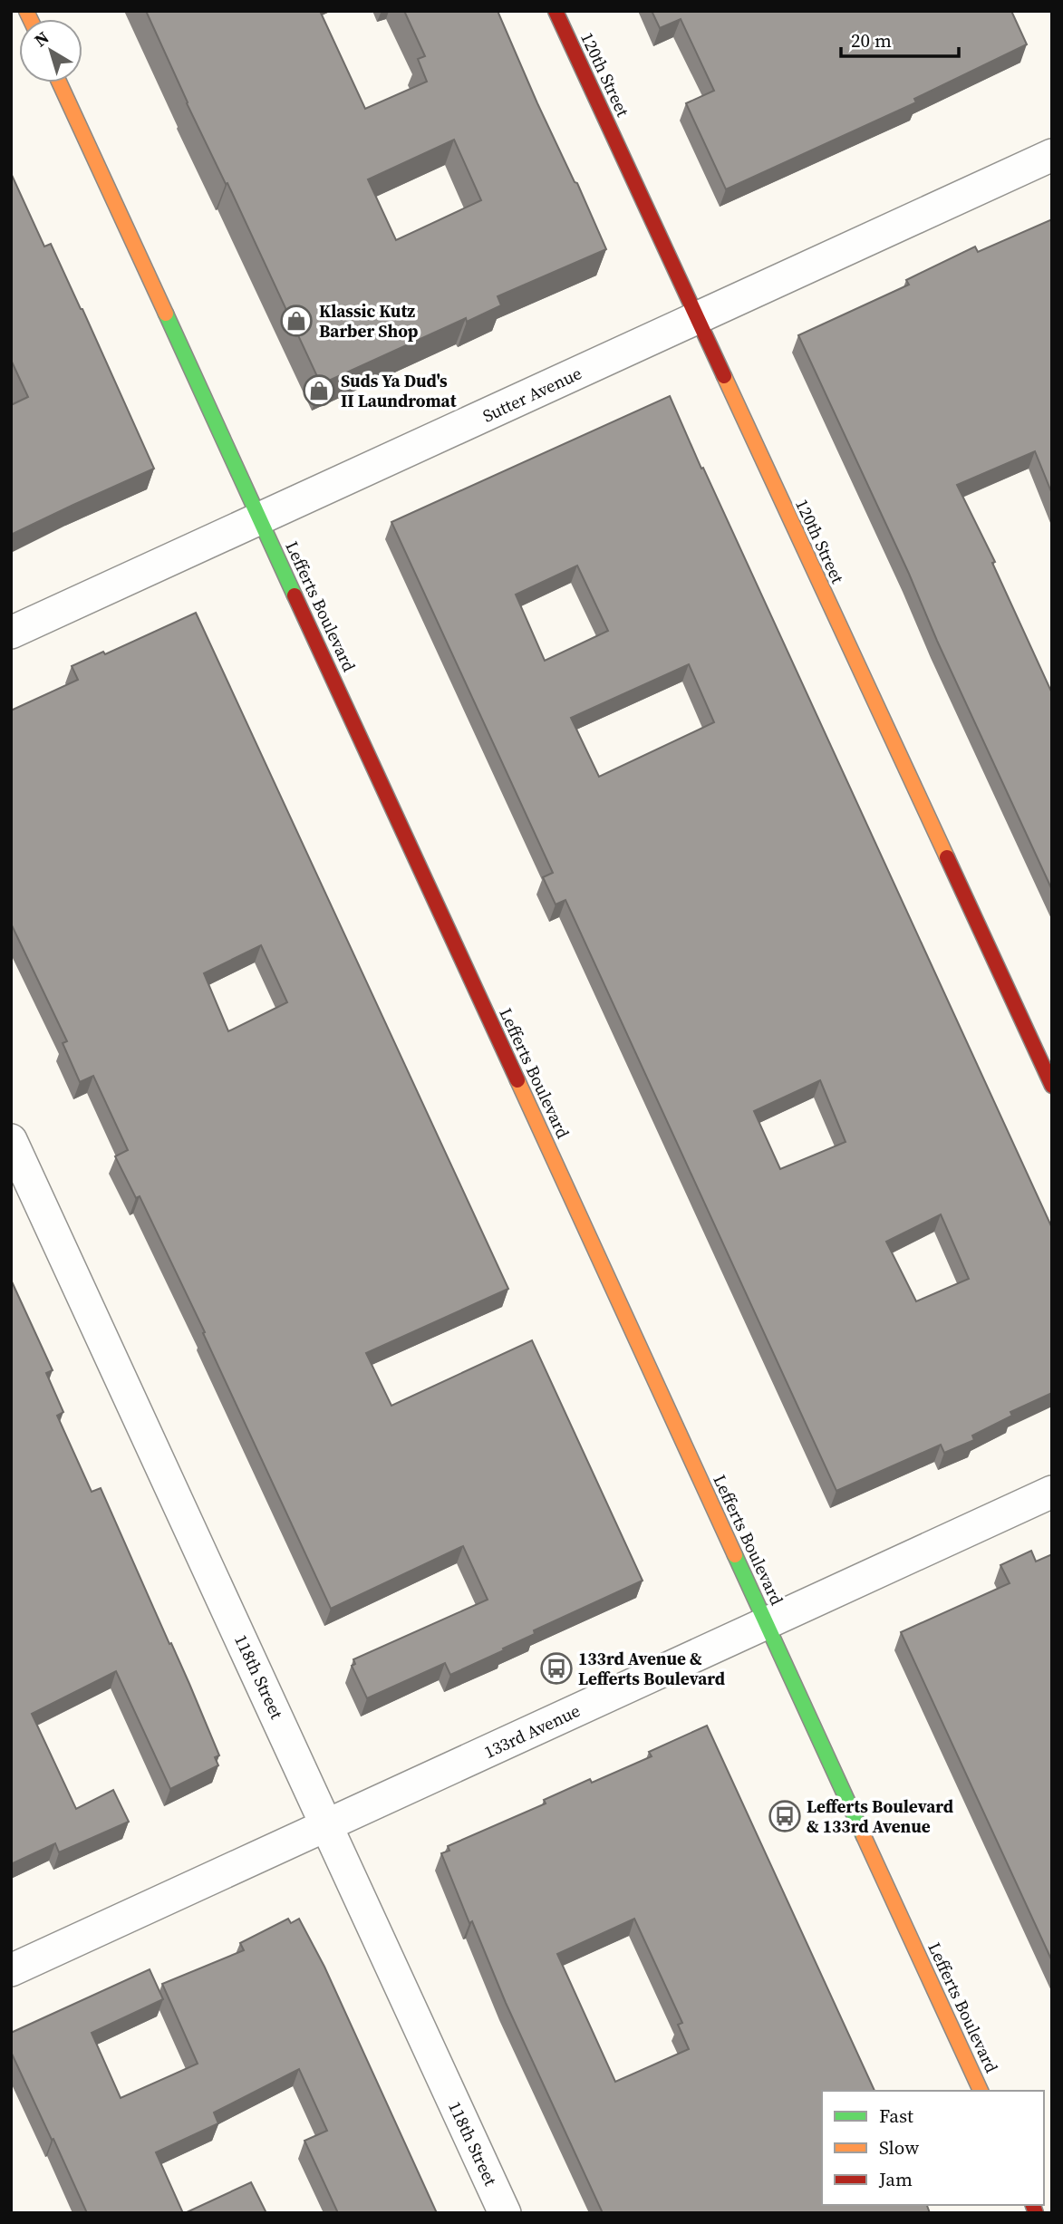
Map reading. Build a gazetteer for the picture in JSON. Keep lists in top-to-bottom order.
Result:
{
  "streets": {
    "main road": ["120th Street", "Lefferts Boulevard"],
    "street": ["Sutter Avenue", "118th Street", "133rd Avenue"]
  },
  "crossings": [
    ["120th Street", "Sutter Avenue"],
    ["Sutter Avenue", "Lefferts Boulevard"],
    ["Lefferts Boulevard", "133rd Avenue"],
    ["118th Street", "133rd Avenue"]
  ],
  "places": {
    "shop": ["Klassic Kutz Barber Shop", "Suds Ya Dud's II Laundromat"],
    "bus stop": ["133rd Avenue & Lefferts Boulevard", "Lefferts Boulevard & 133rd Avenue"]
  },
  "legend": ["Fast", "Slow", "Jam"],
  "scale_bar": "20 m",
  "north": "top left"
}
